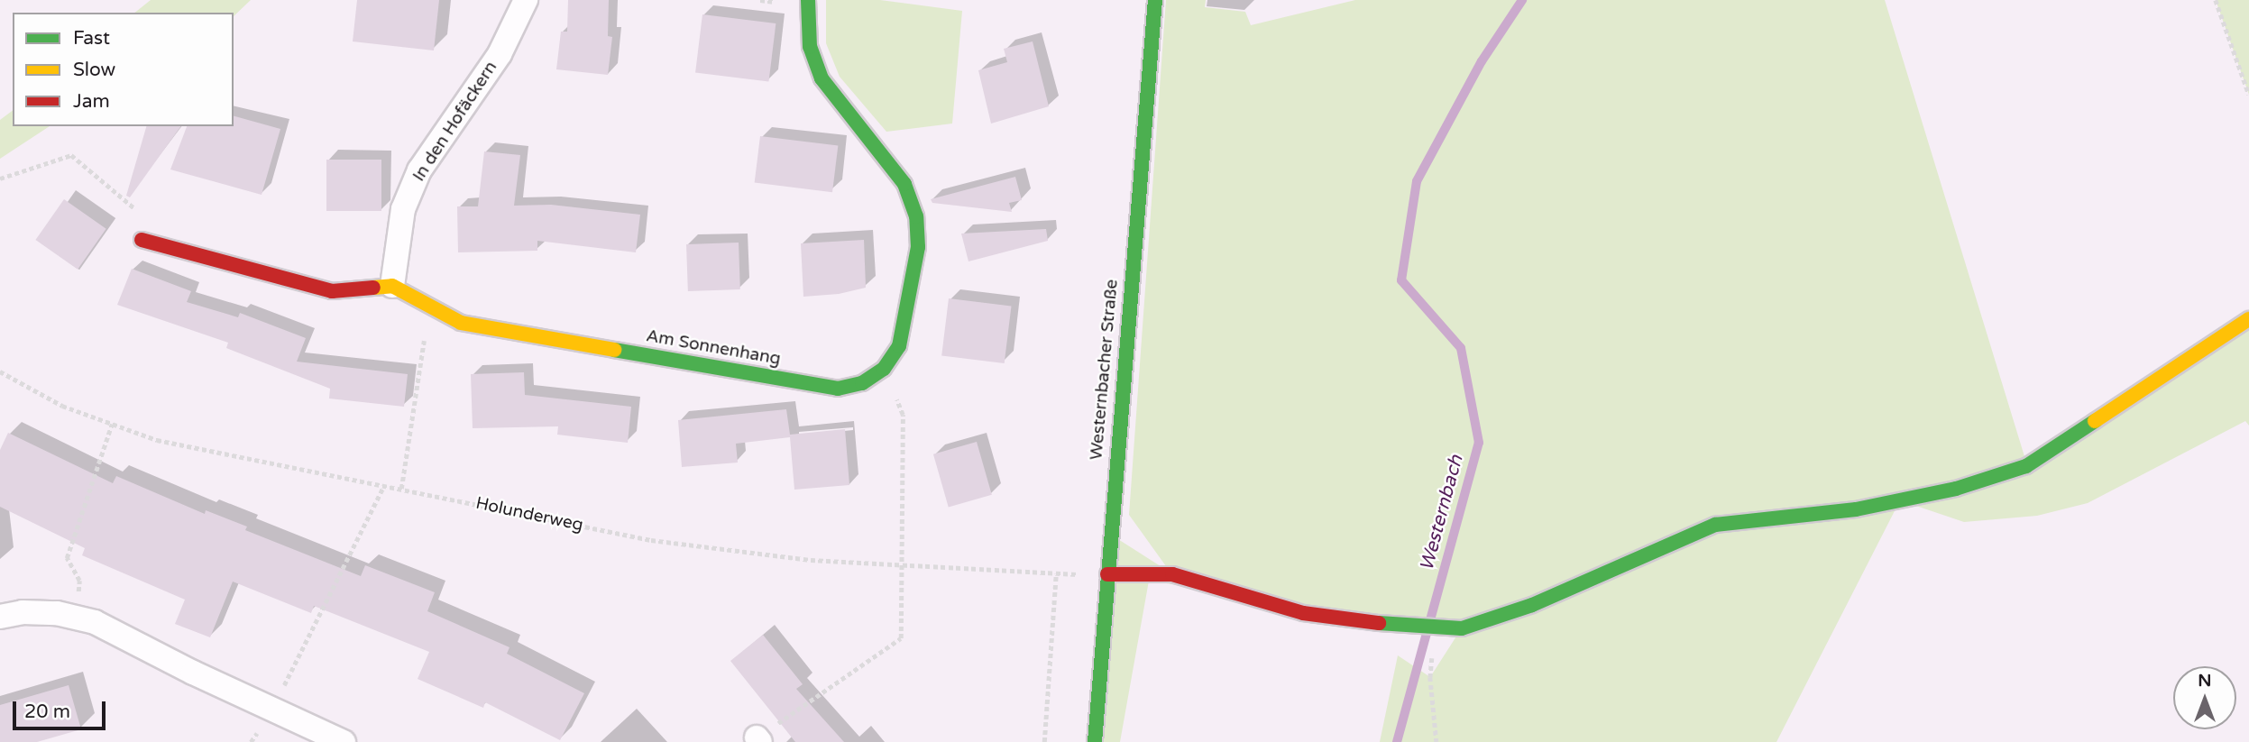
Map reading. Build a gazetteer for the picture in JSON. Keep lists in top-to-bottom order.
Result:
{
  "streets": {
    "street": ["In den Hofäckern", "Am Sonnenhang", "Westernbacher Straße"],
    "path": ["Holunderweg"]
  },
  "crossings": [
    ["In den Hofäckern", "Am Sonnenhang"]
  ],
  "water": ["Westernbach"],
  "legend": ["Fast", "Slow", "Jam"],
  "scale_bar": "20 m",
  "north": "top"
}
